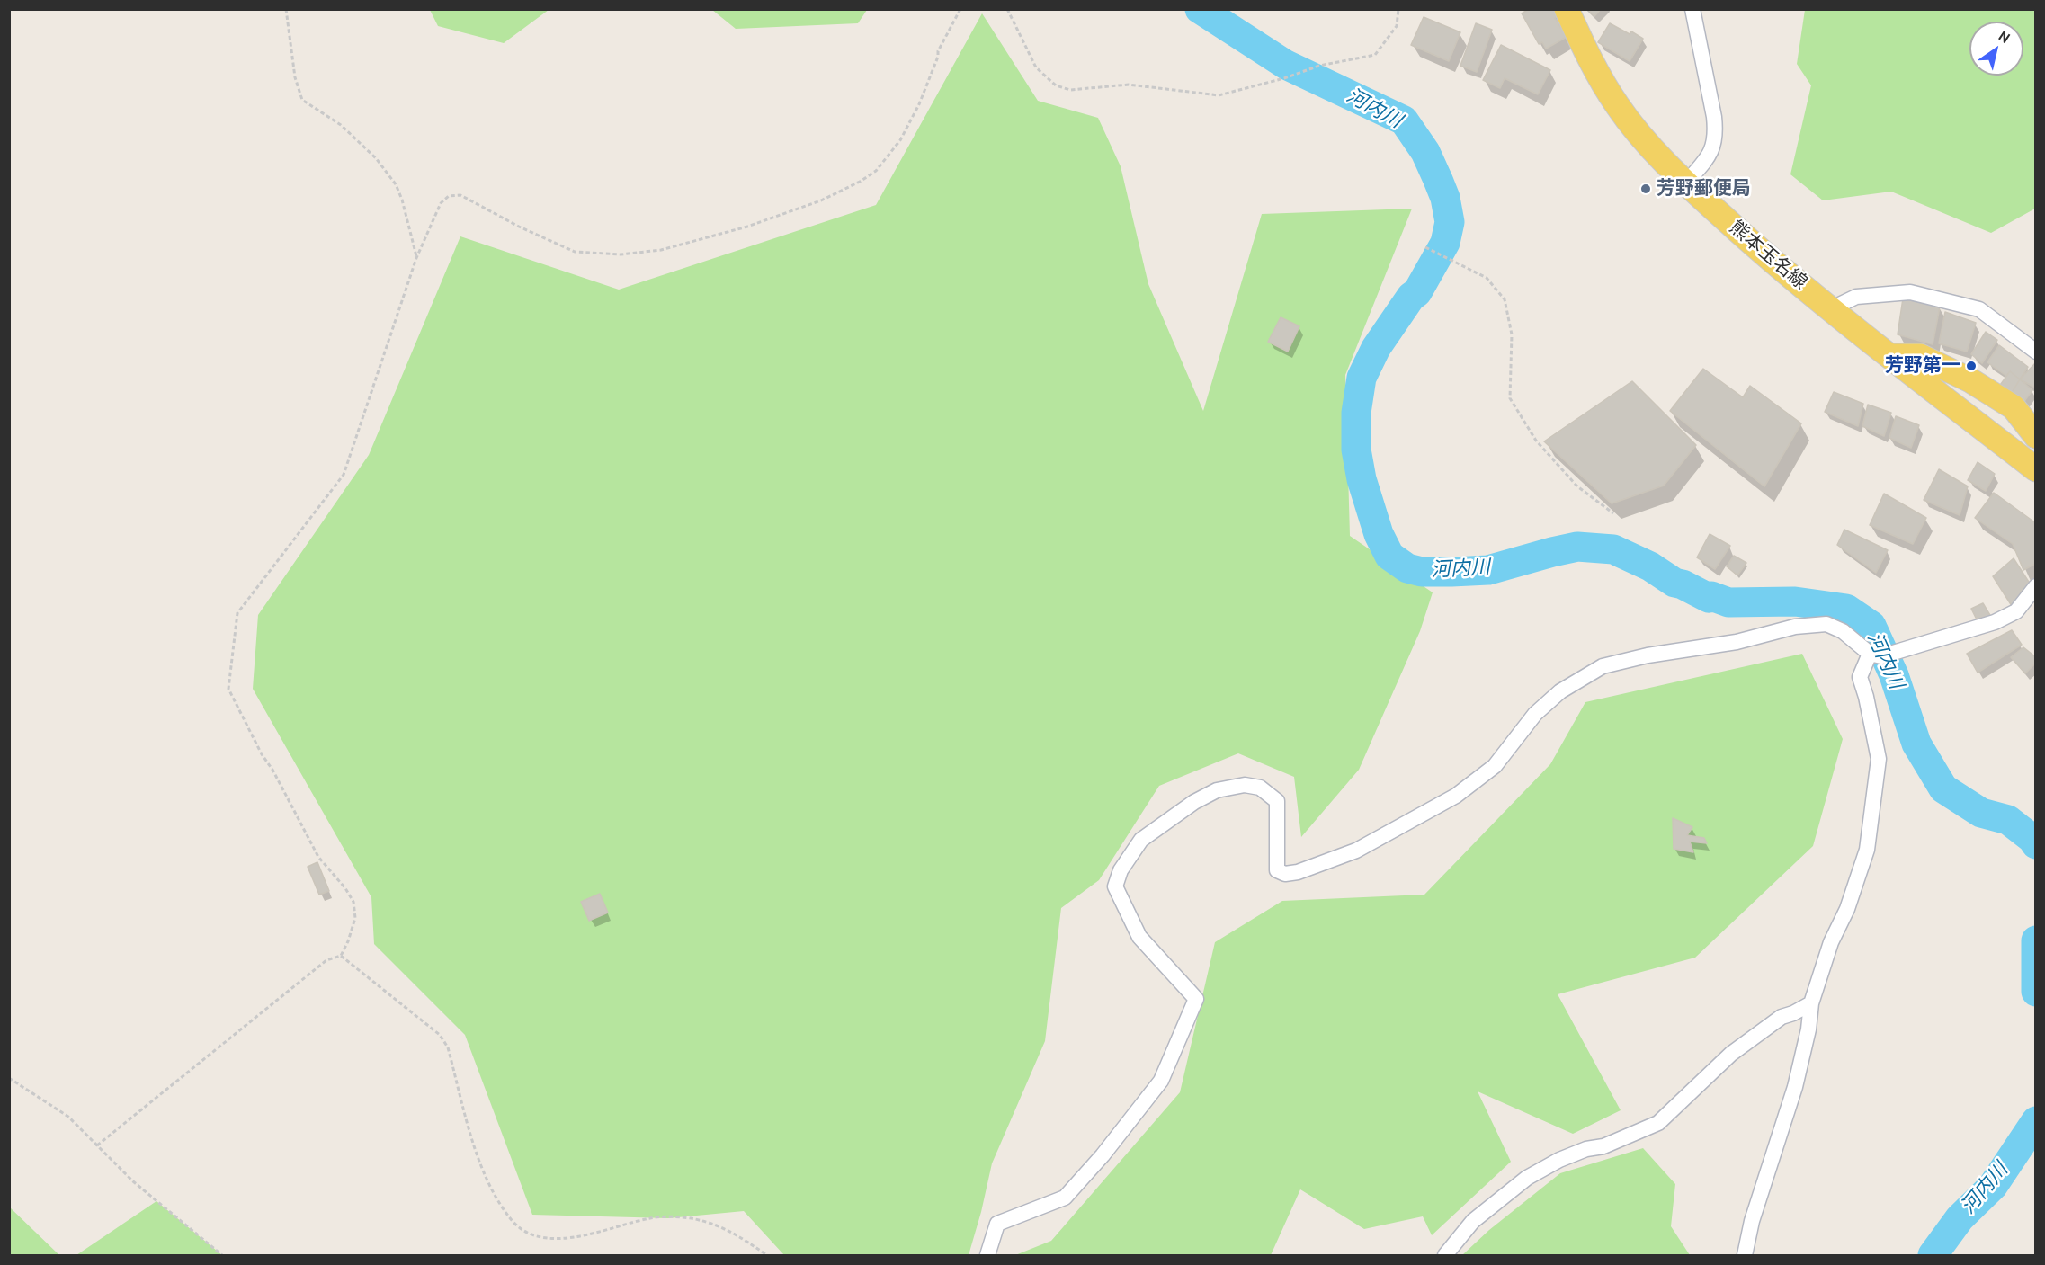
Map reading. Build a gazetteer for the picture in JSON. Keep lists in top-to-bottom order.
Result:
{
  "streets": {
    "main road": ["熊本玉名線"]
  },
  "water": ["河内川"],
  "places": ["芳野郵便局", "芳野第一"],
  "north": "top right"
}
